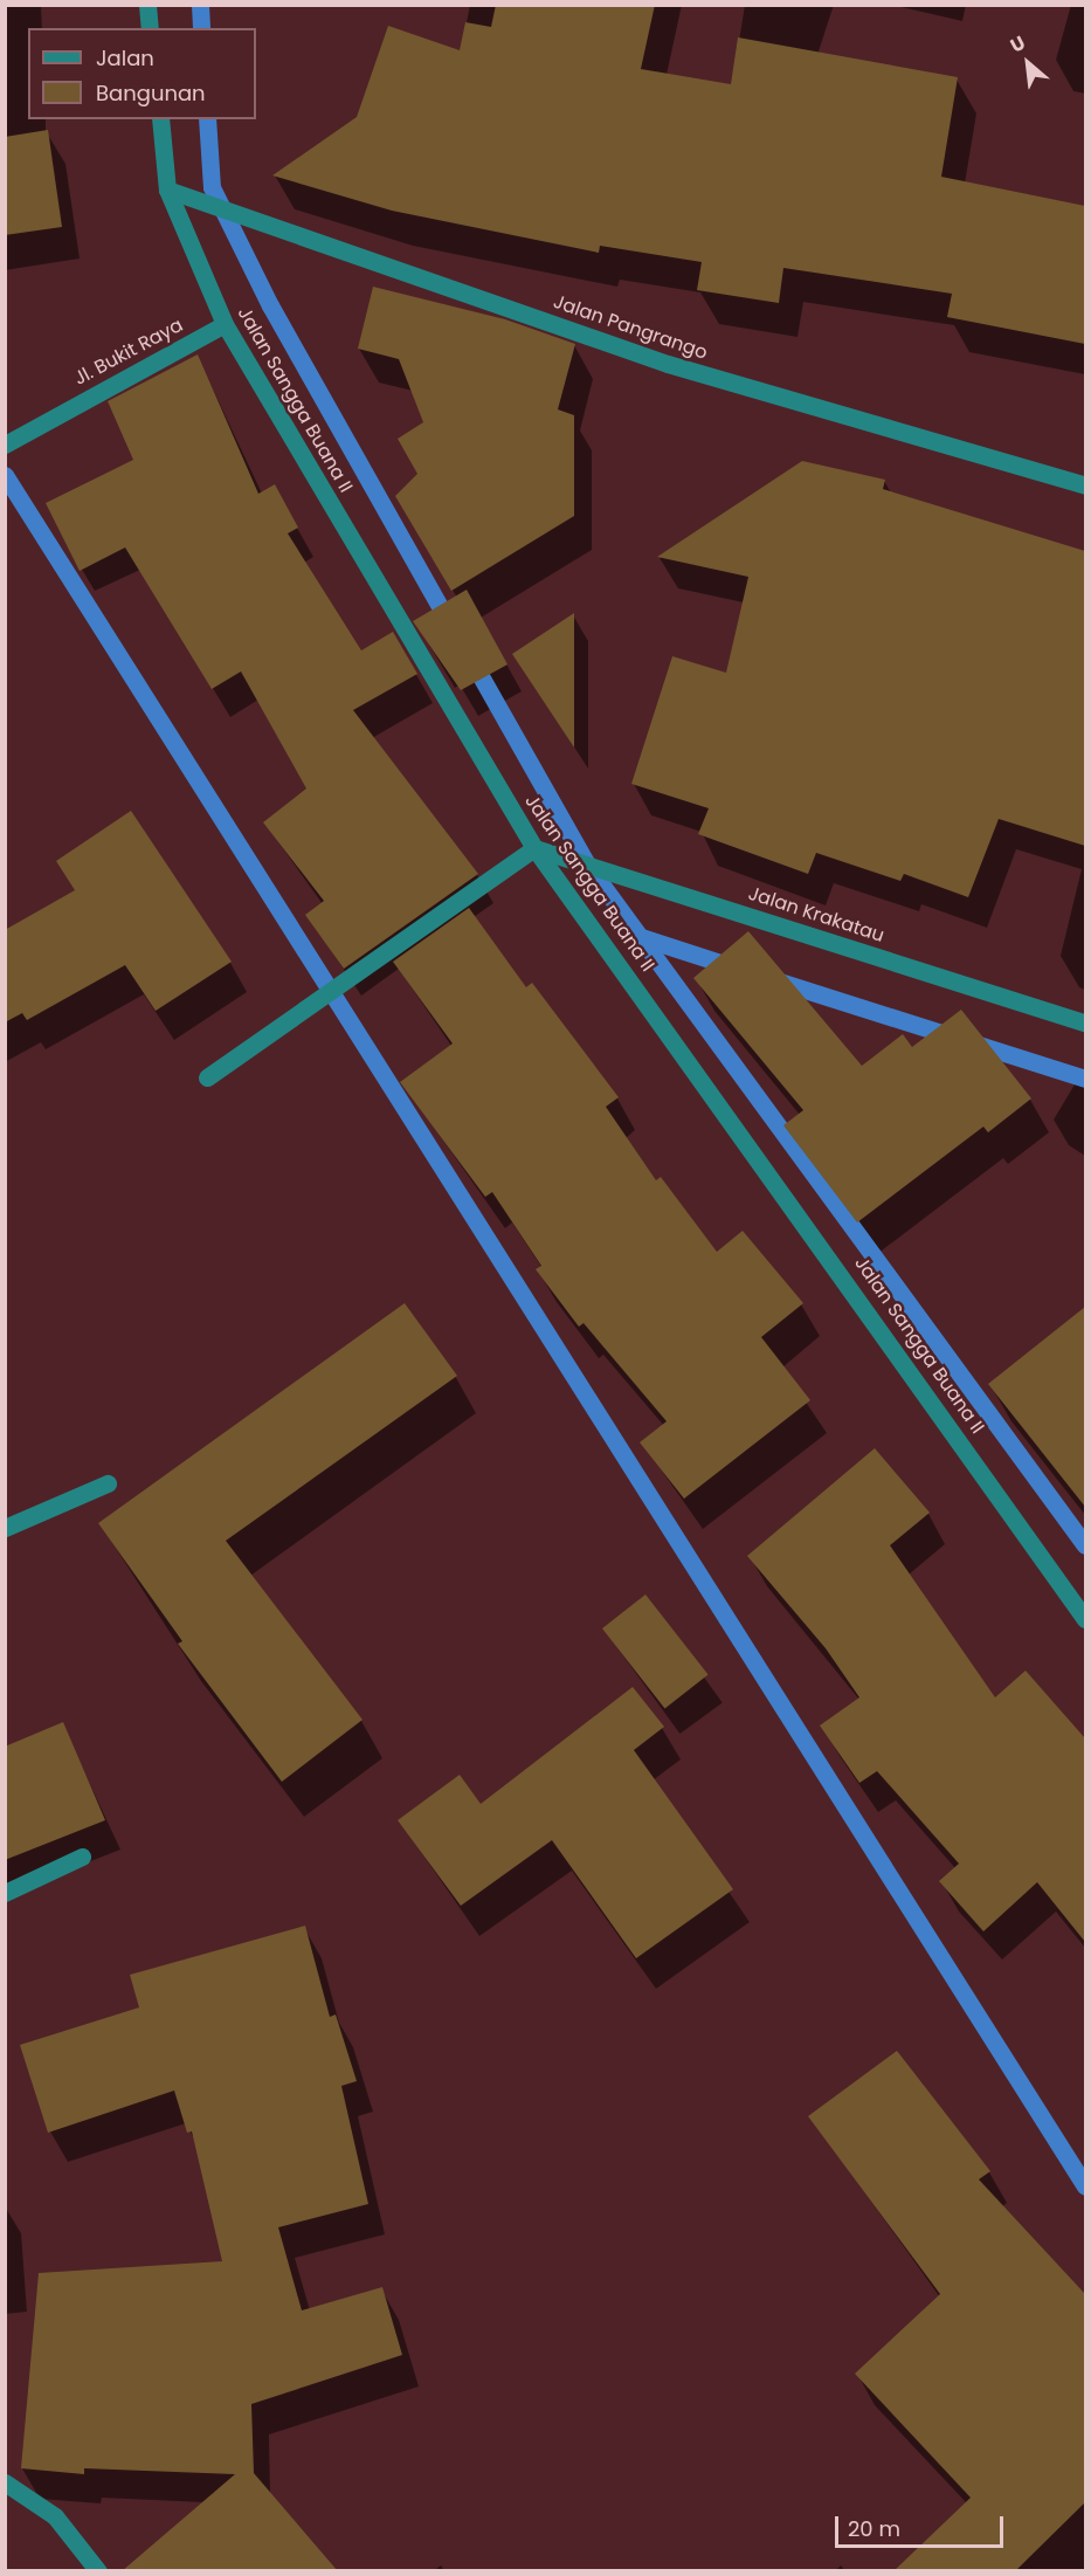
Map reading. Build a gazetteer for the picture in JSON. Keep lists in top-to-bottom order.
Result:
{
  "streets": {
    "street": [
      "Jalan Pangrango",
      "Jl. Bukit Raya",
      "Jalan Sangga Buana II",
      "Jalan Krakatau"
    ]
  },
  "crossings": [
    ["Jalan Pangrango", "Jalan Sangga Buana II"],
    ["Jl. Bukit Raya", "Jalan Sangga Buana II"],
    ["Jalan Sangga Buana II", "Jalan Krakatau"]
  ],
  "legend": ["Jalan", "Bangunan"],
  "scale_bar": "20 m",
  "north": "top left"
}
